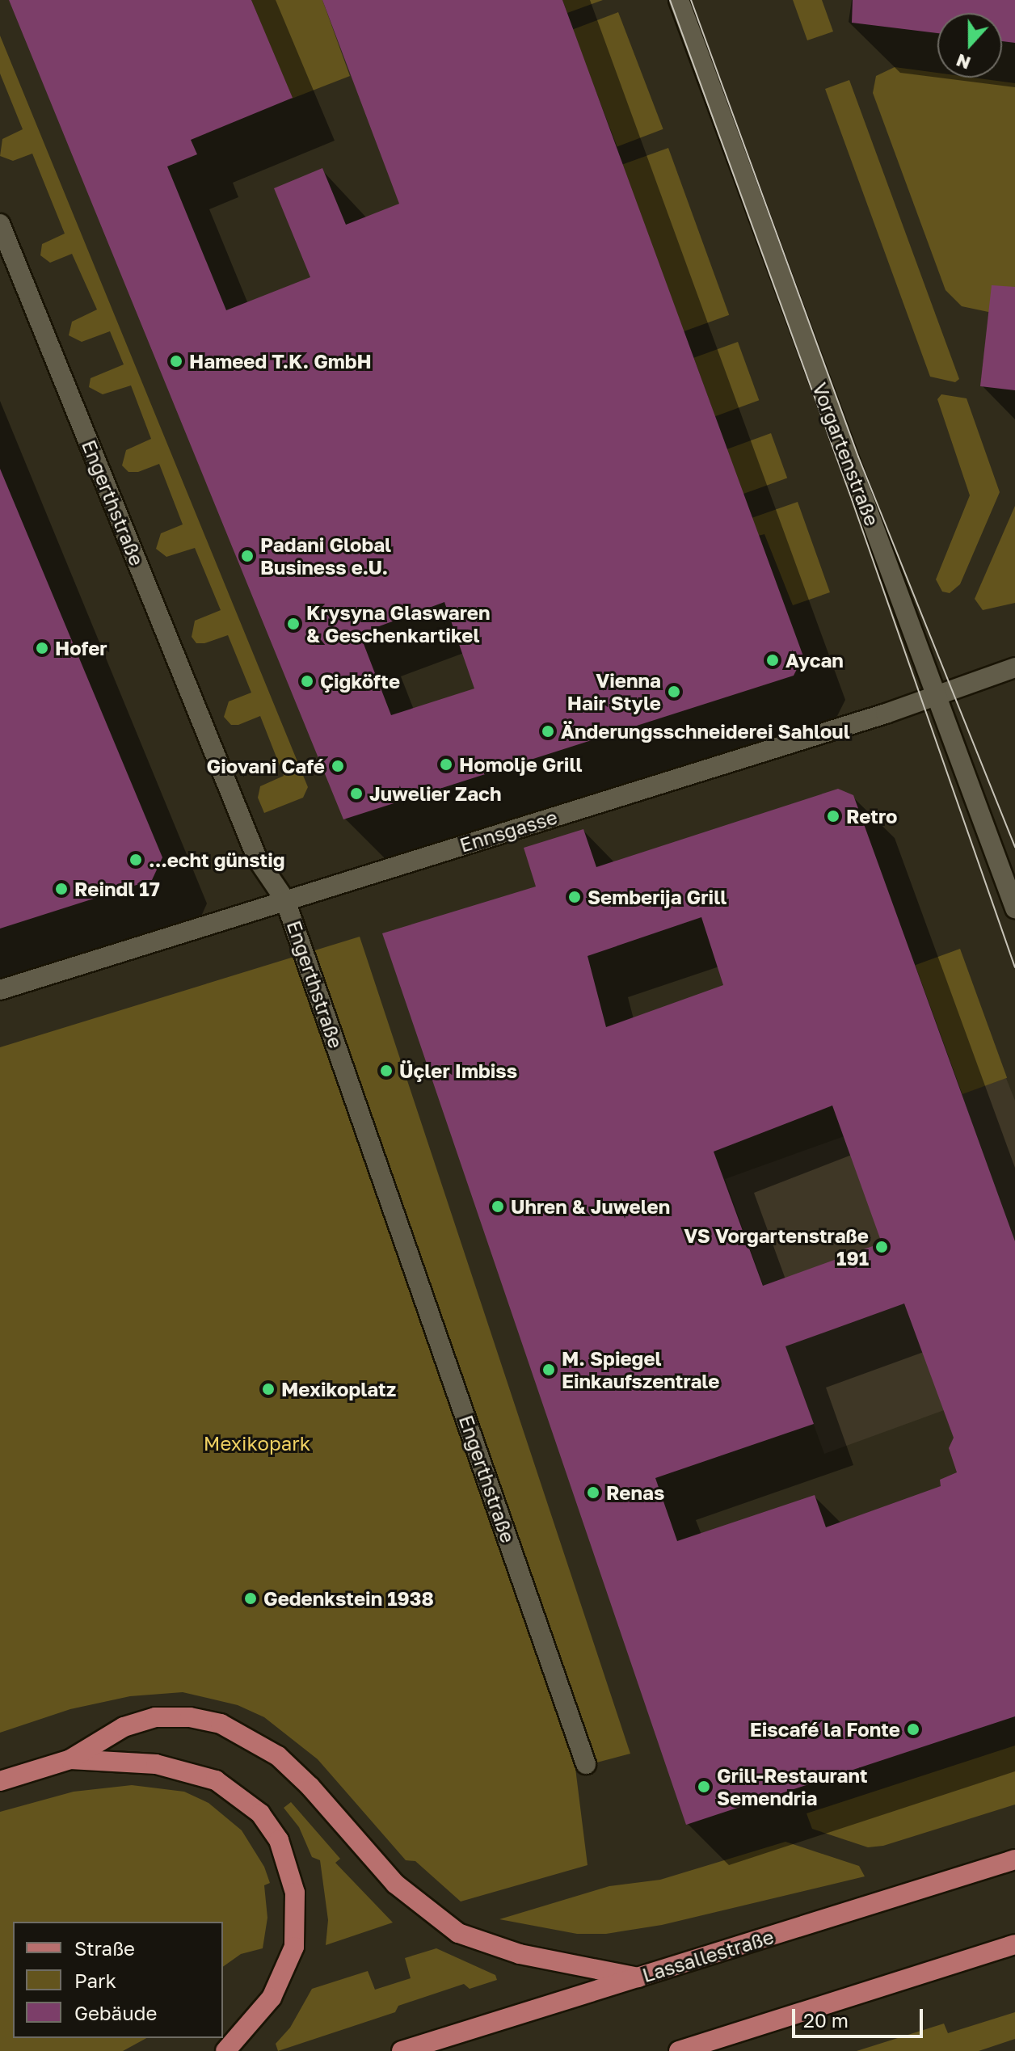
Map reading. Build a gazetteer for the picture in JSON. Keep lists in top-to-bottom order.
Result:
{
  "streets": {
    "main road": ["Lassallestraße"],
    "street": ["Vorgartenstraße", "Engerthstraße", "Ennsgasse"]
  },
  "crossings": [
    ["Vorgartenstraße", "Ennsgasse"],
    ["Engerthstraße", "Ennsgasse"]
  ],
  "parks": ["Mexikopark"],
  "places": [
    "Hameed T.K. GmbH",
    "Padani Global Business e.U.",
    "Krysyna Glaswaren & Geschenkartikel",
    "Hofer",
    "Aycan",
    "Çiğköfte",
    "Vienna Hair Style",
    "Änderungsschneiderei Sahloul",
    "Homolje Grill",
    "Giovani Café",
    "Juwelier Zach",
    "Retro",
    "...echt günstig",
    "Reindl 17",
    "Semberija Grill",
    "Üçler Imbiss",
    "Uhren & Juwelen",
    "VS Vorgartenstraße 191",
    "M. Spiegel Einkaufszentrale",
    "Mexikoplatz",
    "Renas",
    "Gedenkstein 1938",
    "Eiscafé la Fonte",
    "Grill-Restaurant Semendria"
  ],
  "legend": ["Straße", "Park", "Gebäude"],
  "scale_bar": "20 m",
  "north": "bottom"
}
